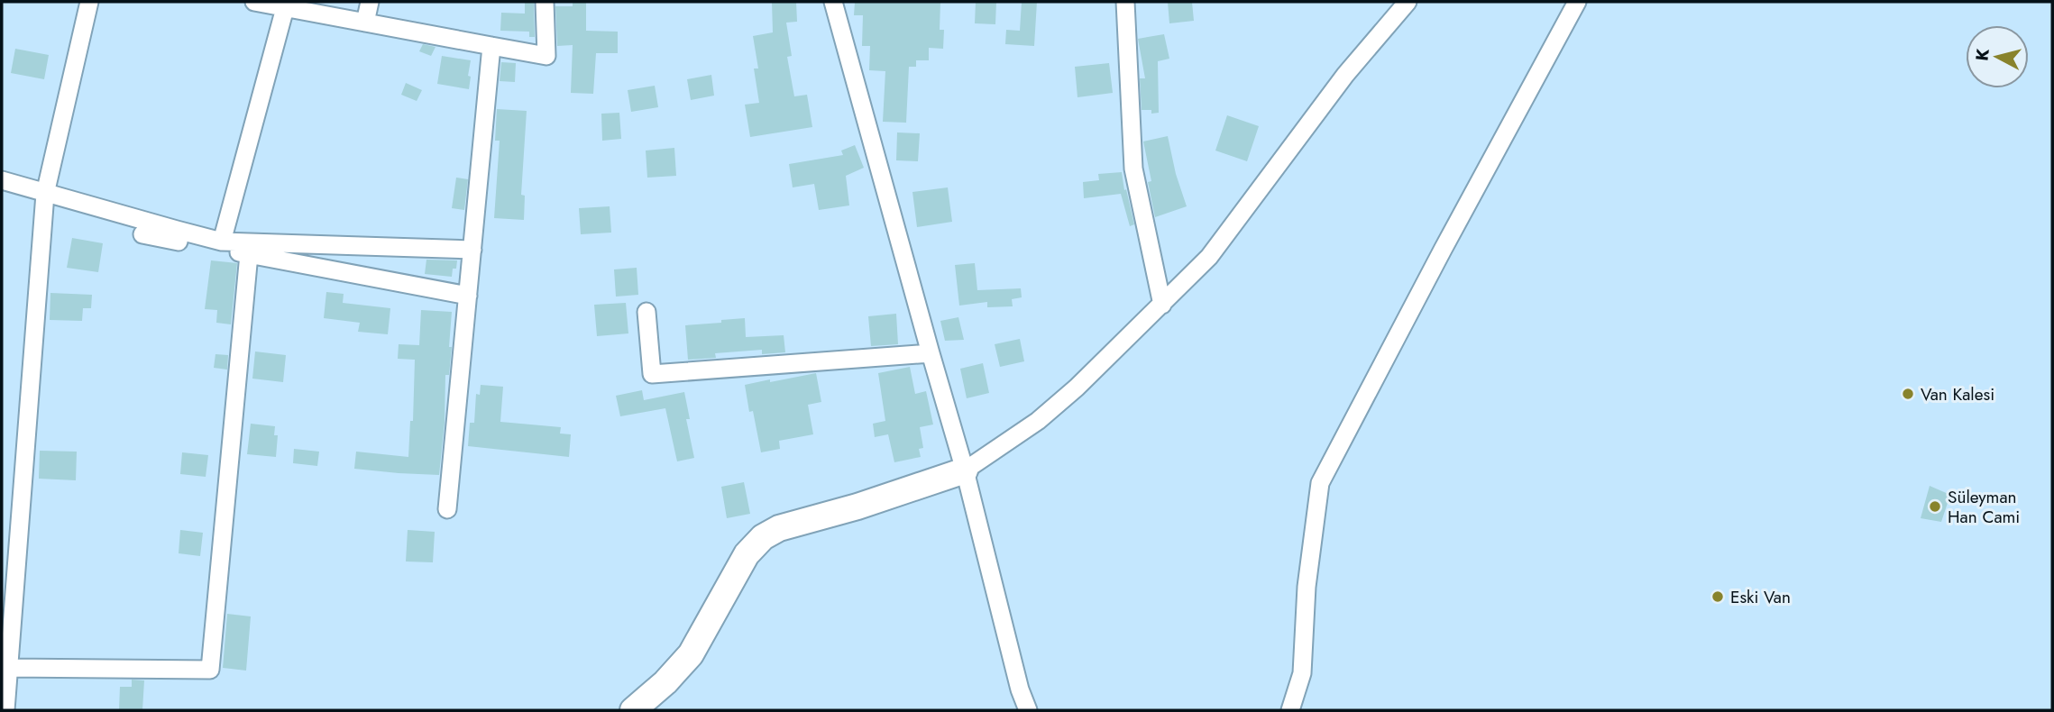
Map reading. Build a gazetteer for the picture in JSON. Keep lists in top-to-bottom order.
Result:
{
  "places": ["Van Kalesi", "Süleyman Han Cami", "Eski Van"],
  "north": "left"
}
